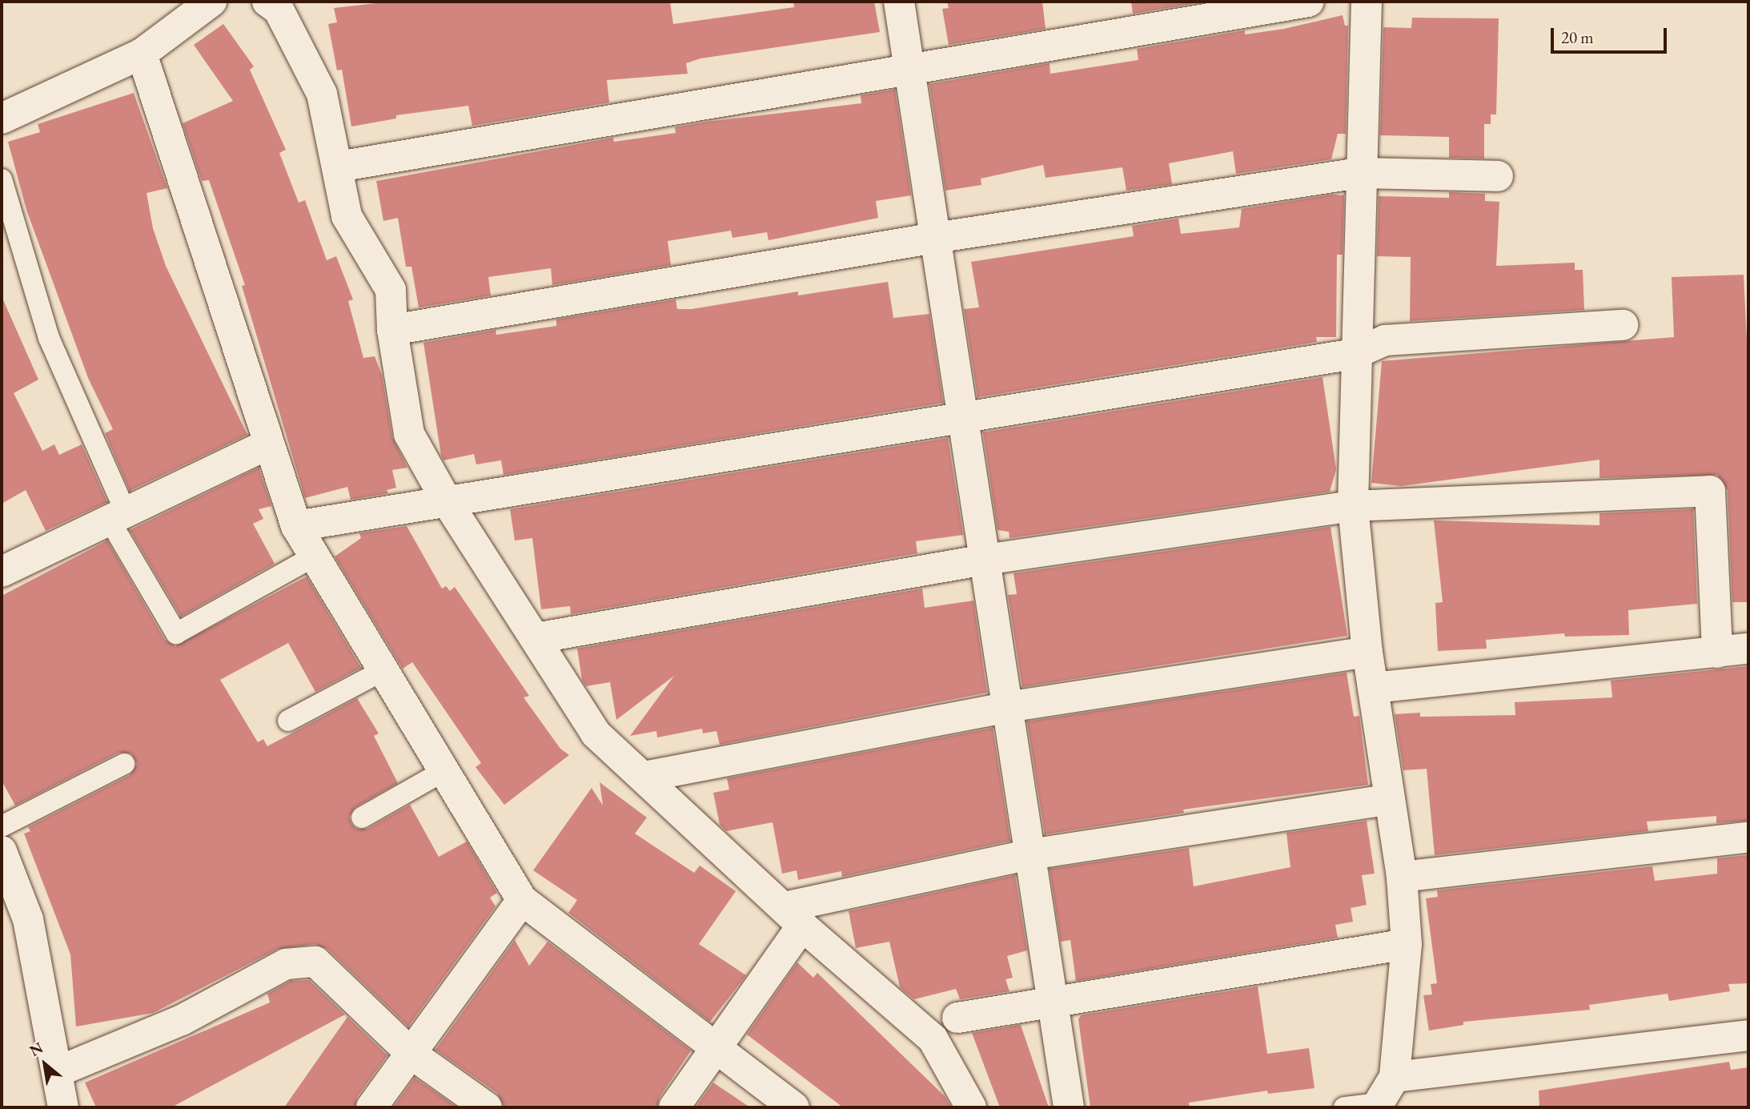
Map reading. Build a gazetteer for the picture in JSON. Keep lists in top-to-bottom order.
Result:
{
  "scale_bar": "20 m",
  "north": "top left"
}
